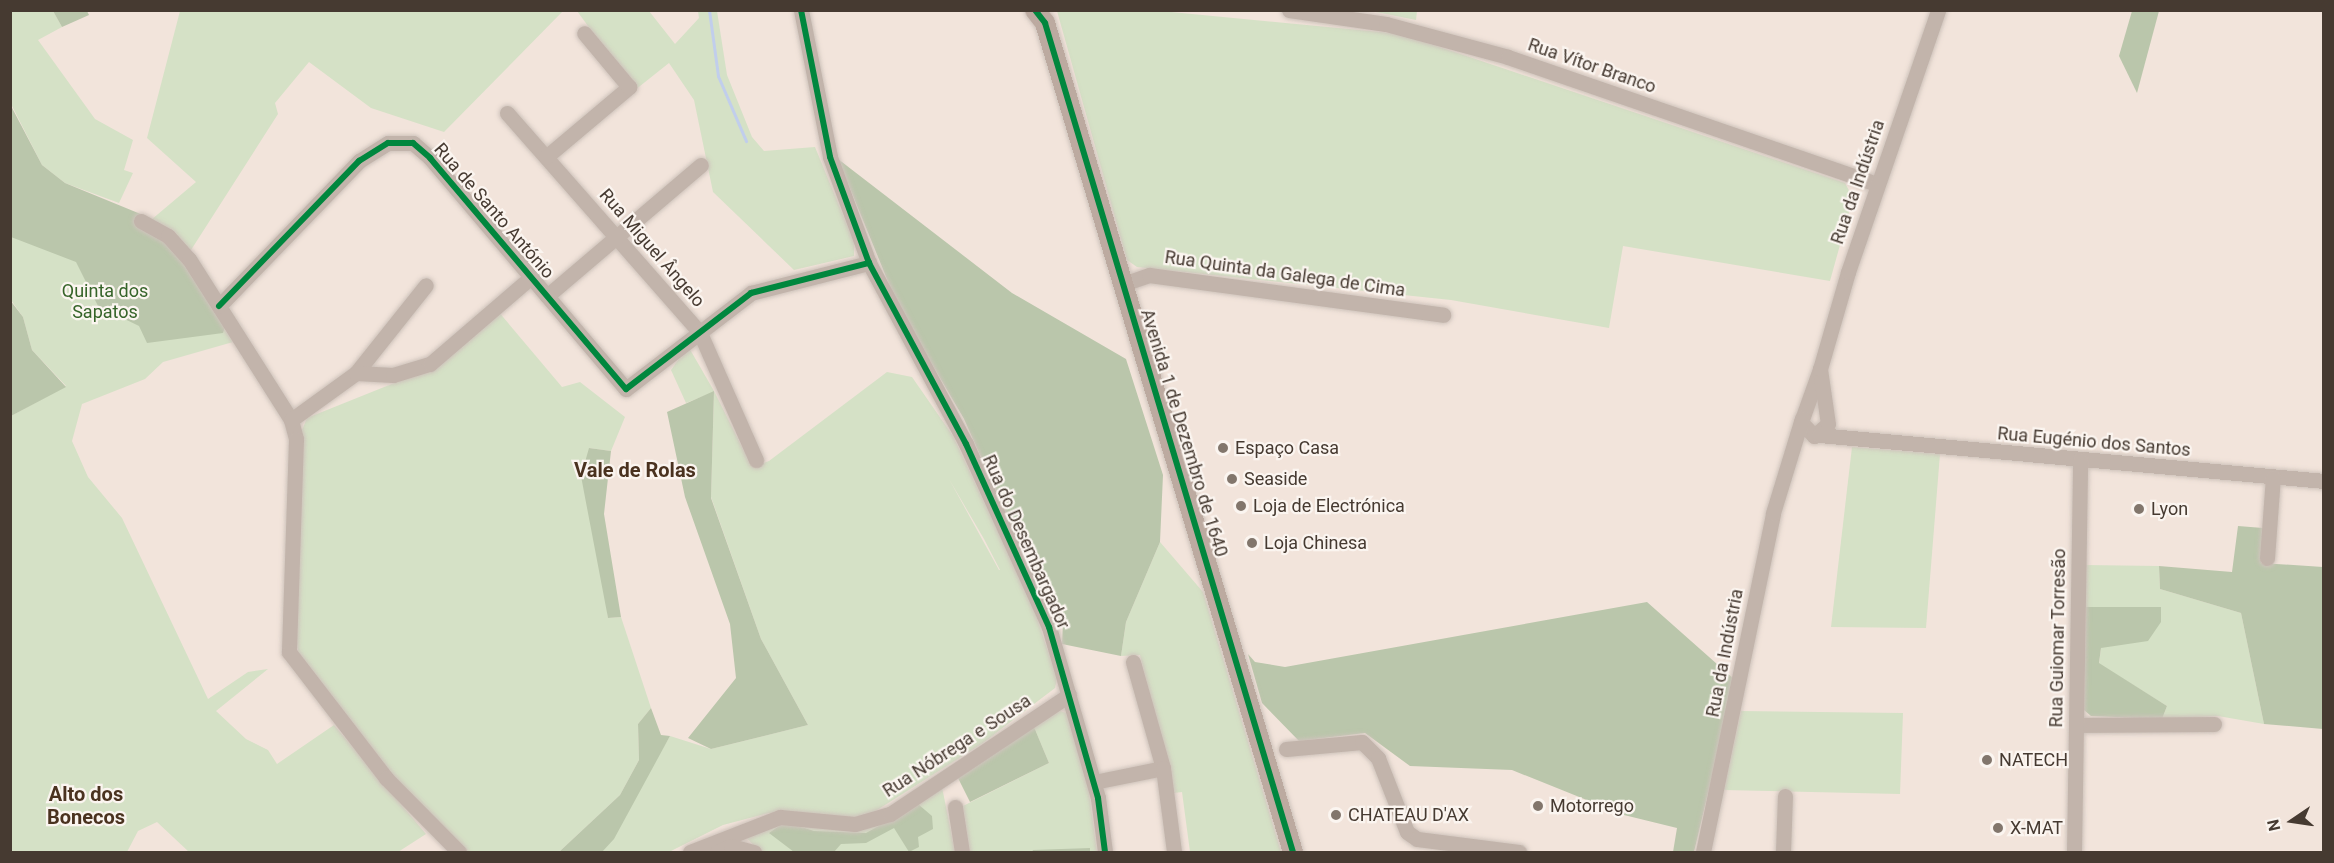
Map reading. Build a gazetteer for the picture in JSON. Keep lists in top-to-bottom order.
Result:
{
  "streets": {
    "main road": ["Avenida 1 de Dezembro de 1640"],
    "street": [
      "Rua Vítor Branco",
      "Rua da Indústria",
      "Rua de Santo António",
      "Rua Miguel Ângelo",
      "Rua Quinta da Galega de Cima",
      "Rua Eugénio dos Santos",
      "Rua do Desembargador",
      "Rua Guiomar Torresão",
      "Rua Nóbrega e Sousa"
    ]
  },
  "crossings": [
    ["Rua Vítor Branco", "Rua da Indústria"],
    ["Rua da Indústria", "Rua Eugénio dos Santos"],
    ["Rua de Santo António", "Rua Miguel Ângelo"],
    ["Rua Quinta da Galega de Cima", "Avenida 1 de Dezembro de 1640"],
    ["Rua Eugénio dos Santos", "Rua Guiomar Torresão"],
    ["Rua do Desembargador", "Rua Nóbrega e Sousa"]
  ],
  "districts": ["Vale de Rolas", "Alto dos Bonecos"],
  "parks": ["Quinta dos Sapatos"],
  "places": [
    "Espaço Casa",
    "Seaside",
    "Loja de Electrónica",
    "Lyon",
    "Loja Chinesa",
    "NATECH",
    "Motorrego",
    "CHATEAU D'AX",
    "X-MAT"
  ],
  "north": "left"
}
